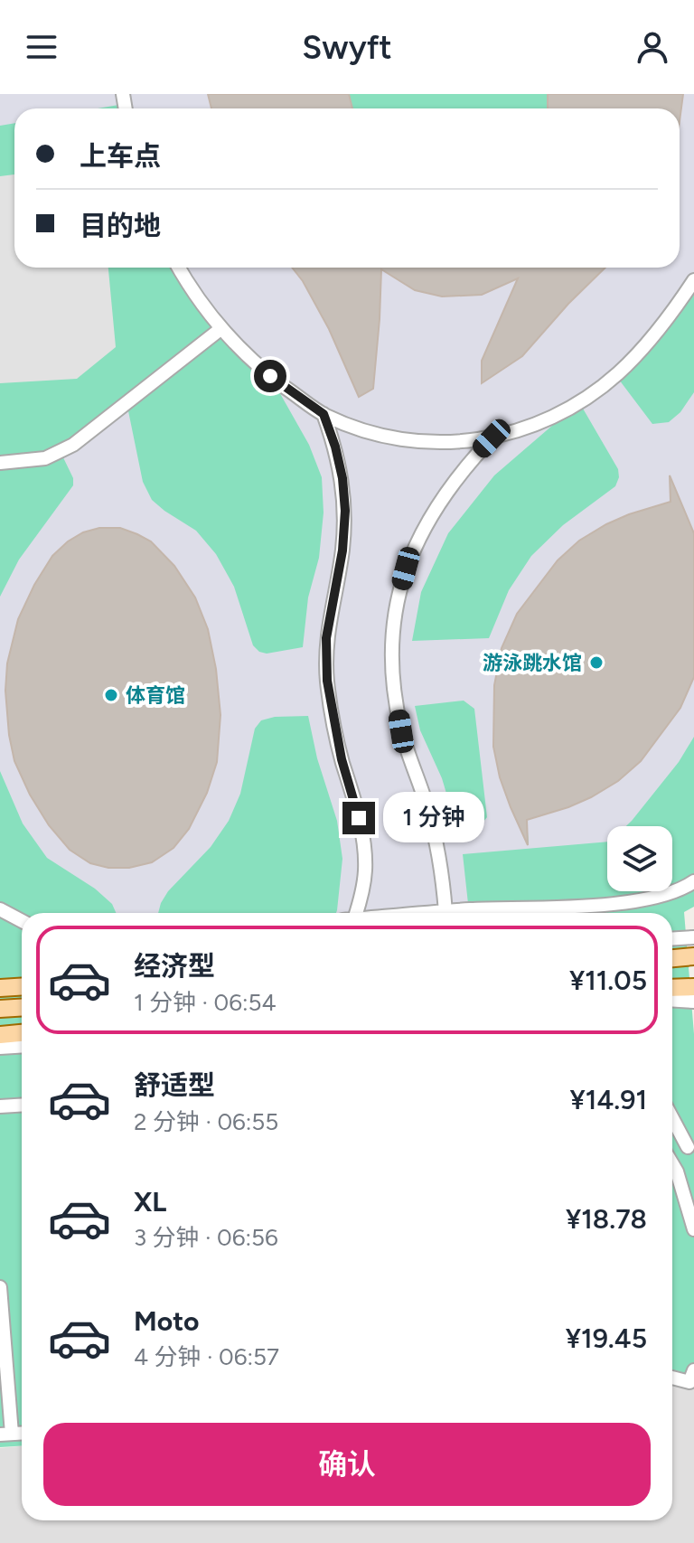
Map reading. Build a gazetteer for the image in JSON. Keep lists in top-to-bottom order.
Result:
{
  "places": ["游泳跳水馆", "体育馆"],
  "page": {
    "header": "Swyft",
    "banner": ["上车点", "目的地"],
    "bubble": "1 分钟",
    "list": [
      {
        "name": "经济型",
        "note": "1 分钟 · 06:54",
        "value": "¥11.05"
      },
      {
        "name": "舒适型",
        "note": "2 分钟 · 06:55",
        "value": "¥14.91"
      },
      {
        "name": "XL",
        "note": "3 分钟 · 06:56",
        "value": "¥18.78"
      },
      {
        "name": "Moto",
        "note": "4 分钟 · 06:57",
        "value": "¥19.45"
      }
    ],
    "buttons": "确认"
  }
}
